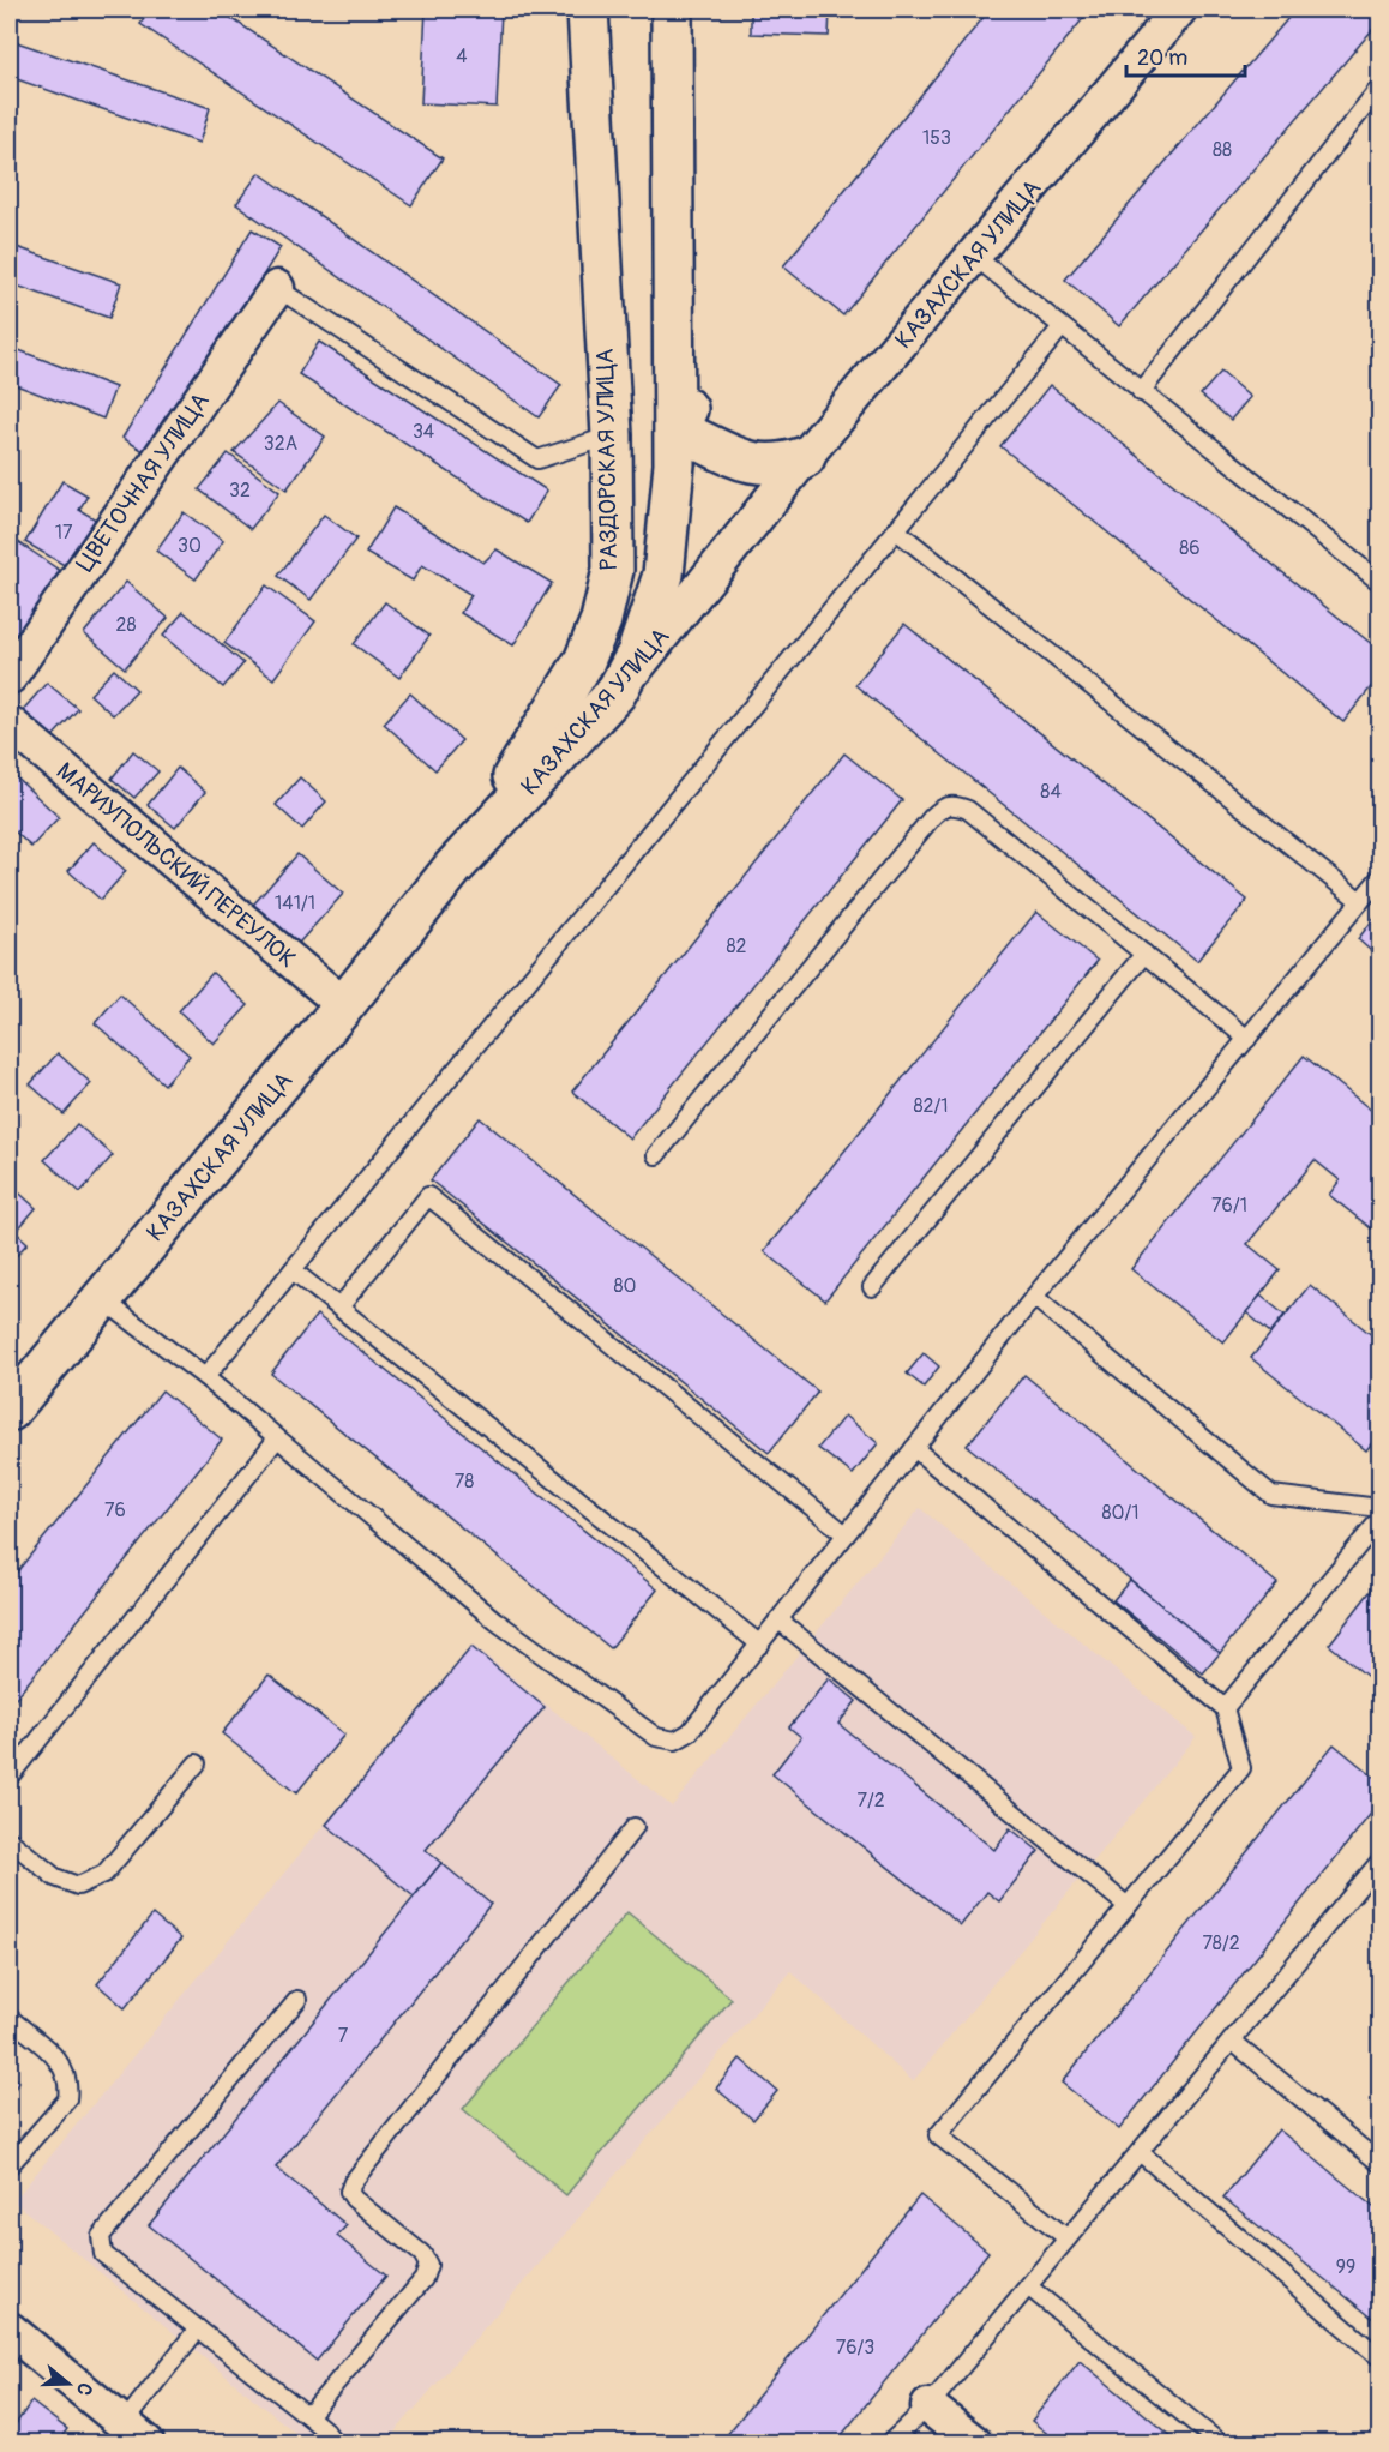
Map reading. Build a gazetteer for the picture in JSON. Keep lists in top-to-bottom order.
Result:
{
  "streets": {
    "main road": ["КАЗАХСКАЯ УЛИЦА", "РАЗДОРСКАЯ УЛИЦА"],
    "street": ["ЦВЕТОЧНАЯ УЛИЦА", "МАРИУПОЛЬСКИЙ ПЕРЕУЛОК"]
  },
  "crossings": [
    ["КАЗАХСКАЯ УЛИЦА", "РАЗДОРСКАЯ УЛИЦА"],
    ["КАЗАХСКАЯ УЛИЦА", "МАРИУПОЛЬСКИЙ ПЕРЕУЛОК"]
  ],
  "house_numbers": [
    "4",
    "153",
    "88",
    "34",
    "32А",
    "32",
    "17",
    "30",
    "86",
    "28",
    "84",
    "141/1",
    "82",
    "82/1",
    "76/1",
    "80",
    "78",
    "76",
    "80/1",
    "7/2",
    "78/2",
    "7",
    "99",
    "76/3"
  ],
  "scale_bar": "20 m",
  "north": "right"
}
